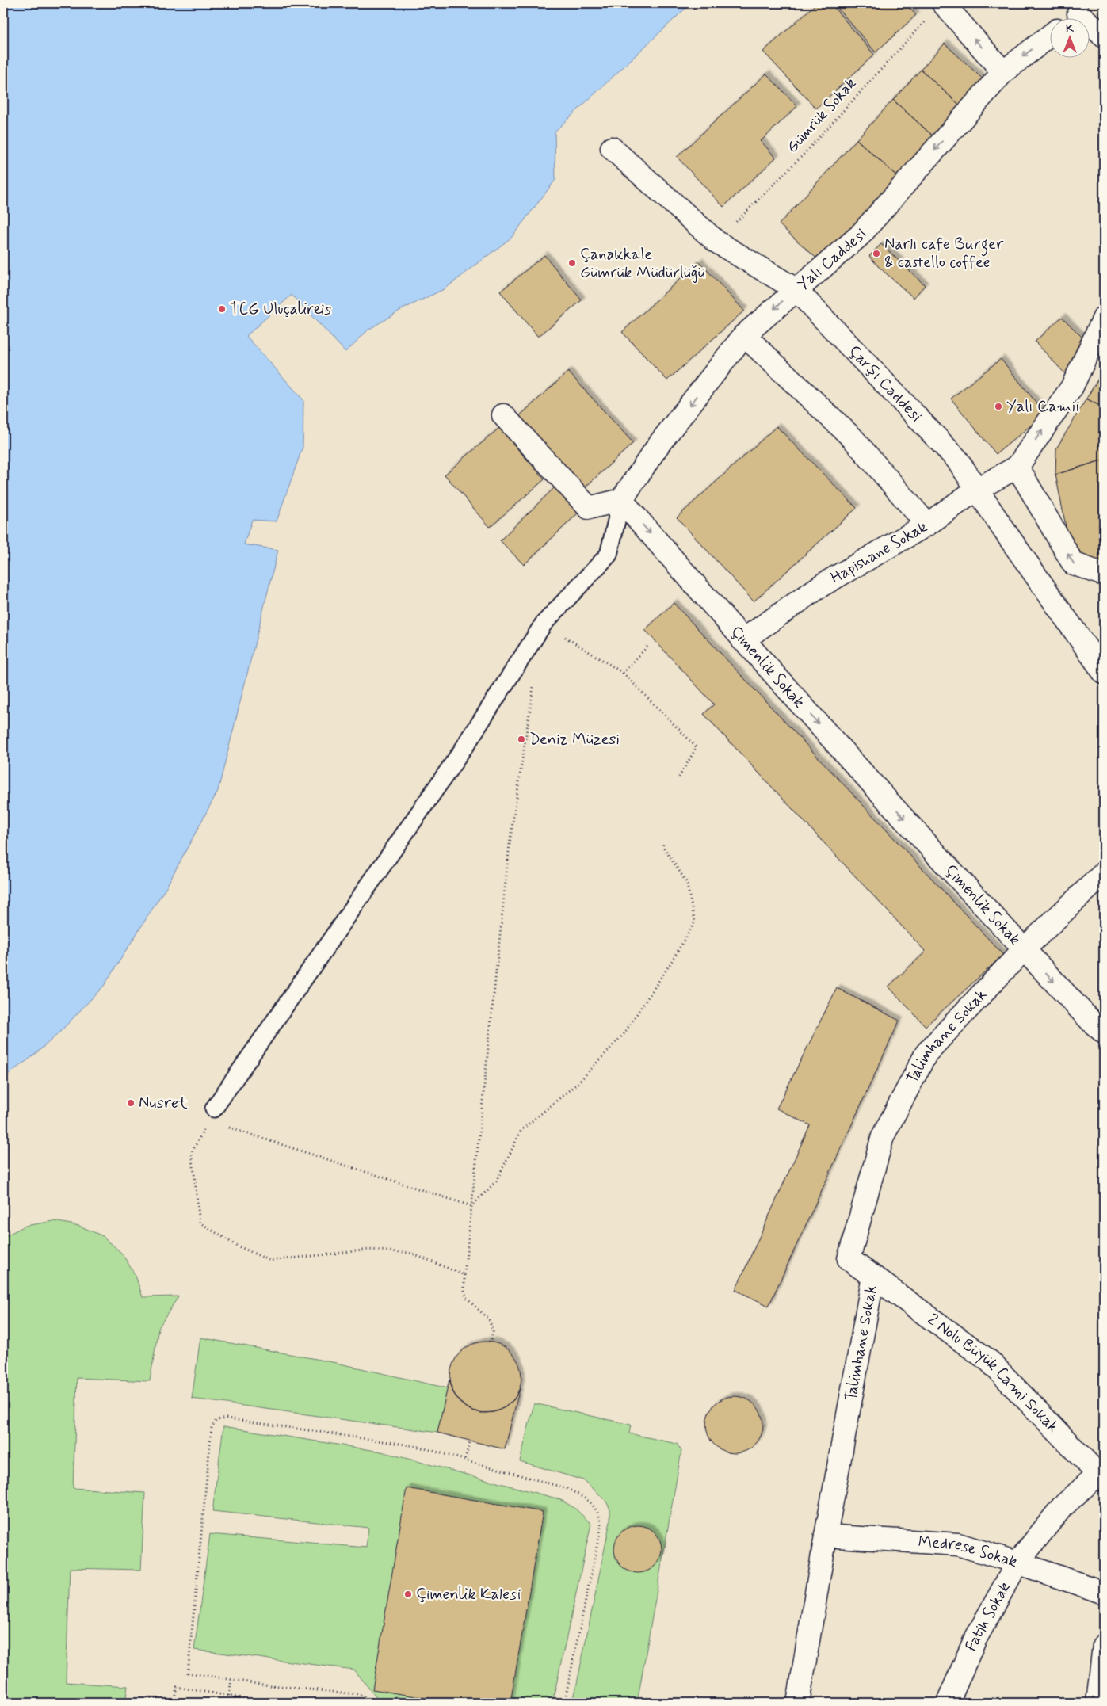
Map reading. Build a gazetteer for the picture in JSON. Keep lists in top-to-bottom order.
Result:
{
  "streets": {
    "street": [
      "Yalı Caddesi",
      "Çarşı Caddesi",
      "Hapishane Sokak",
      "Çimenlik Sokak",
      "Talimhane Sokak",
      "2 Nolu Büyük Cami Sokak",
      "Medrese Sokak",
      "Fatih Sokak"
    ],
    "path": ["Gümrük Sokak"]
  },
  "crossings": [
    ["Gümrük Sokak", "Çarşı Caddesi"],
    ["Yalı Caddesi", "Çarşı Caddesi"],
    ["Yalı Caddesi", "Çimenlik Sokak"],
    ["Çarşı Caddesi", "Hapishane Sokak"],
    ["Hapishane Sokak", "Çimenlik Sokak"],
    ["Çimenlik Sokak", "Talimhane Sokak"],
    ["Talimhane Sokak", "2 Nolu Büyük Cami Sokak"],
    ["Talimhane Sokak", "Medrese Sokak"],
    ["2 Nolu Büyük Cami Sokak", "Fatih Sokak"],
    ["Medrese Sokak", "Fatih Sokak"]
  ],
  "one_way": ["Yalı Caddesi", "Çimenlik Sokak"],
  "places": [
    "Narlı cafe Burger & castello coffee",
    "Çanakkale Gümrük Müdürlüğü",
    "TCG Uluçalireis",
    "Yalı Camii",
    "Deniz Müzesi",
    "Nusret",
    "Çimenlik Kalesi"
  ],
  "north": "top"
}
